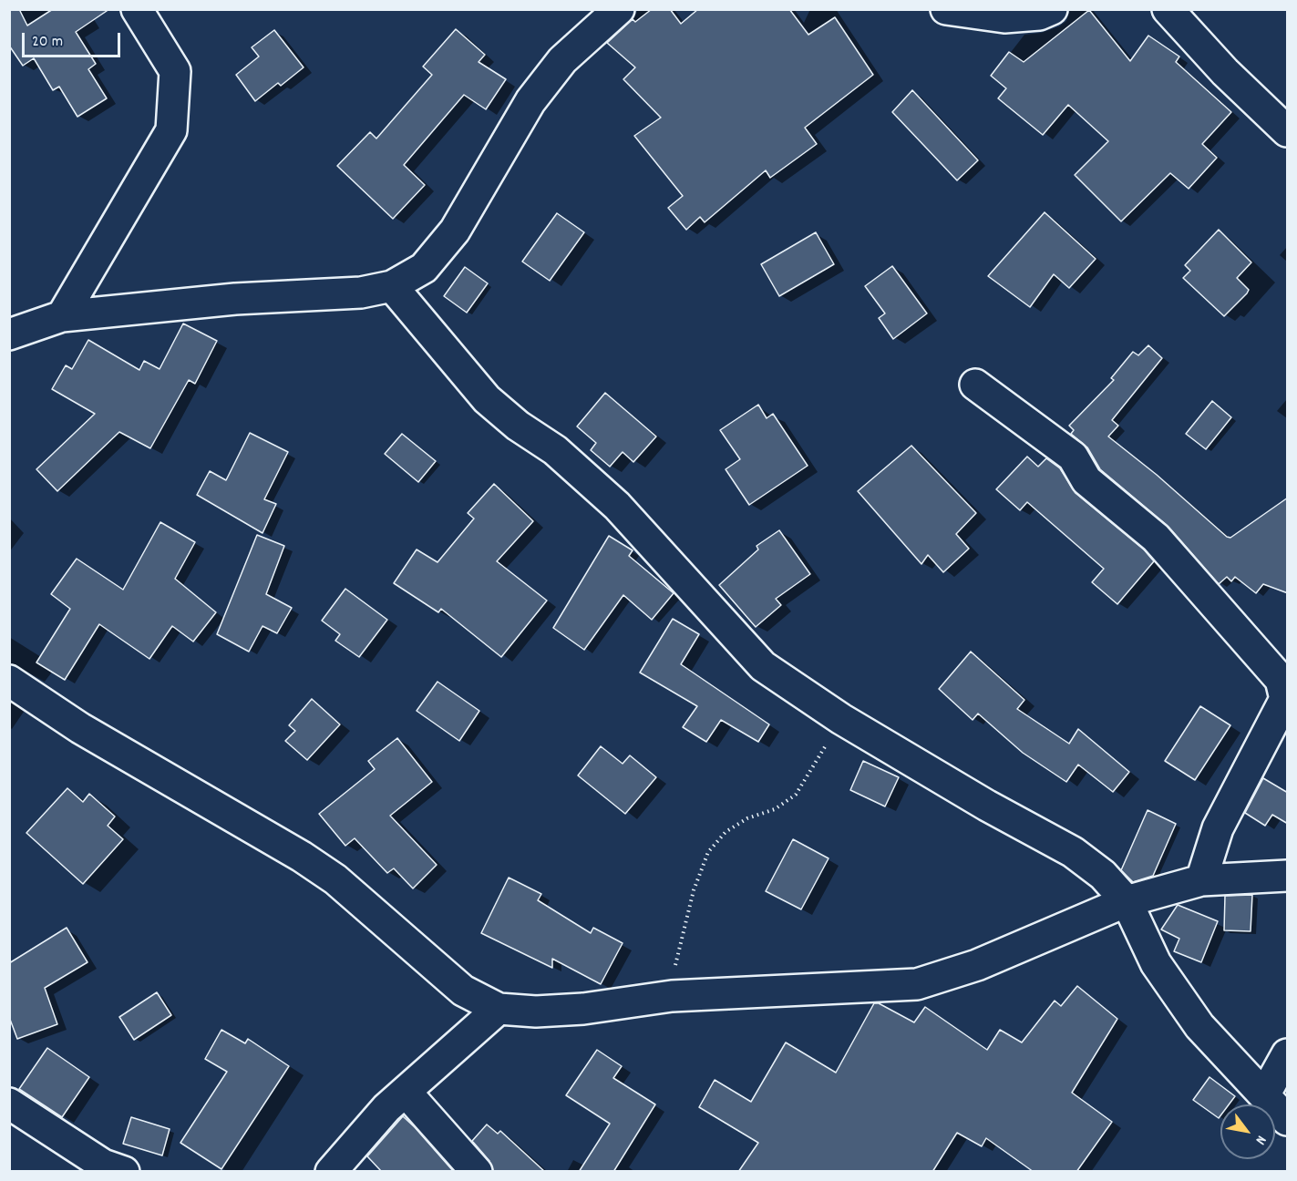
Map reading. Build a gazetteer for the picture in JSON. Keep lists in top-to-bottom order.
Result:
{
  "scale_bar": "20 m",
  "north": "bottom right"
}
